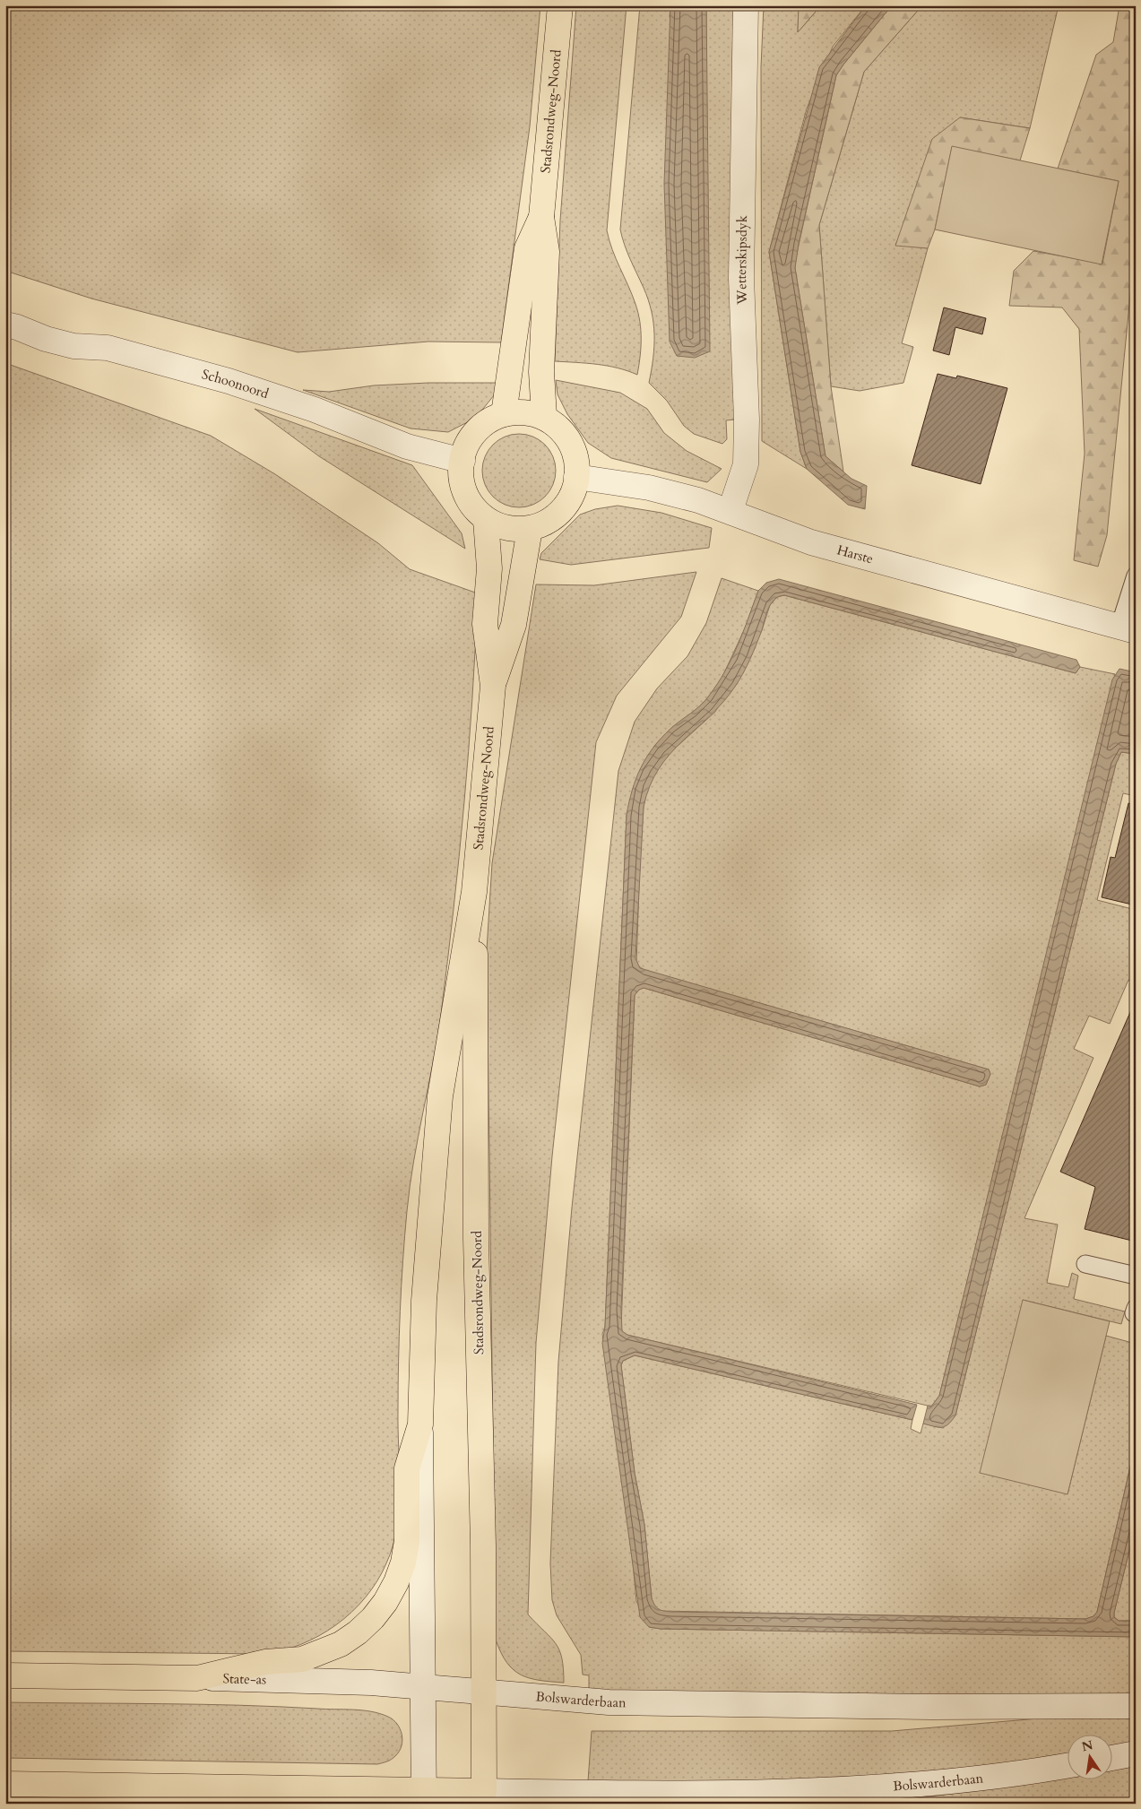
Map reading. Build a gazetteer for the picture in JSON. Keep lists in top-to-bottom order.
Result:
{
  "streets": {
    "main road": [
      "Stadsrondweg-Noord",
      "Wetterskipsdyk",
      "Schoonoord",
      "Harste",
      "State-as",
      "Bolswarderbaan"
    ]
  },
  "crossings": [
    ["Stadsrondweg-Noord", "Schoonoord"],
    ["Stadsrondweg-Noord", "Harste"],
    ["Stadsrondweg-Noord", "State-as"],
    ["Stadsrondweg-Noord", "Bolswarderbaan"],
    ["Wetterskipsdyk", "Harste"],
    ["Schoonoord", "Harste"],
    ["State-as", "Bolswarderbaan"]
  ],
  "north": "top"
}
